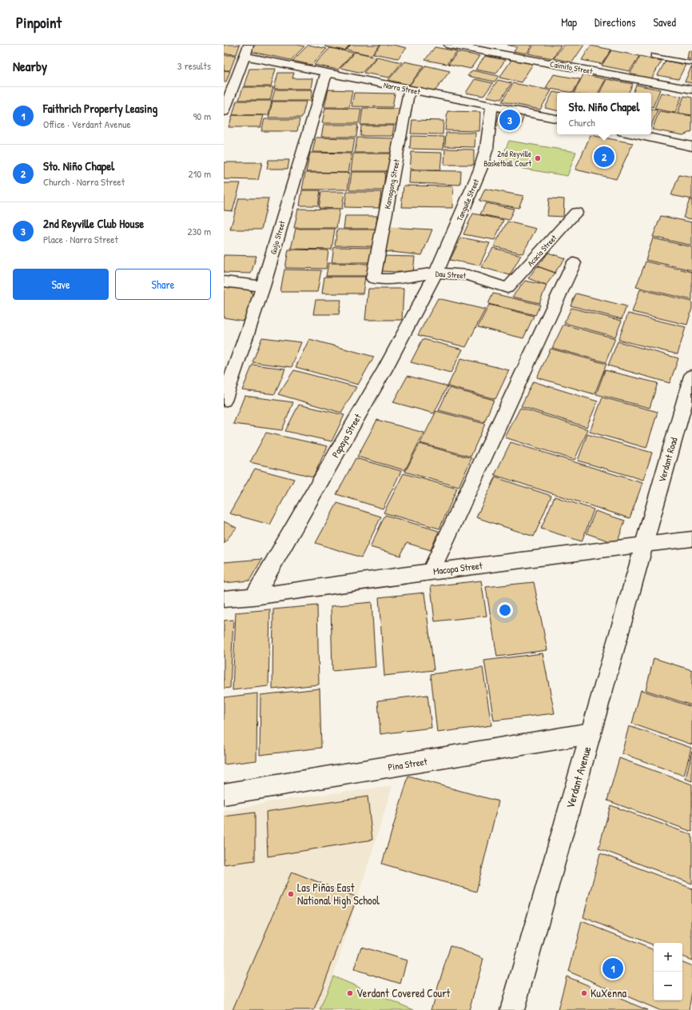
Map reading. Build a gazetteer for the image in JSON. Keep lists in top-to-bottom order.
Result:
{
  "streets": {
    "street": [
      "Caimito Street",
      "Narra Street",
      "Kamagong Street",
      "Tanguile Street",
      "Guijo Street",
      "Acacia Street",
      "Dau Street",
      "Papaya Street",
      "Verdant Road",
      "Macopa Street",
      "Pina Street",
      "Verdant Avenue"
    ]
  },
  "crossings": [
    ["Narra Street", "Kamagong Street"],
    ["Narra Street", "Tanguile Street"],
    ["Narra Street", "Guijo Street"],
    ["Kamagong Street", "Dau Street"],
    ["Tanguile Street", "Dau Street"],
    ["Tanguile Street", "Papaya Street"],
    ["Acacia Street", "Dau Street"],
    ["Dau Street", "Papaya Street"],
    ["Papaya Street", "Macopa Street"],
    ["Verdant Road", "Macopa Street"],
    ["Verdant Road", "Verdant Avenue"],
    ["Macopa Street", "Verdant Avenue"],
    ["Pina Street", "Verdant Avenue"]
  ],
  "places": [
    "2nd Reyville Basketball Court",
    "Las Piñas East National High School",
    "Verdant Covered Court",
    "KuXenna"
  ],
  "page": {
    "header": "Pinpoint",
    "nav": ["Map", "Directions", "Saved"],
    "heading": ["Nearby", "3 results"],
    "list": [
      {
        "mark": "1",
        "name": "Faithrich Property Leasing",
        "note": "Office · Verdant Avenue",
        "value": "90 m"
      },
      {
        "mark": "2",
        "name": "Sto. Niño Chapel",
        "note": "Church · Narra Street",
        "value": "210 m"
      },
      {
        "mark": "3",
        "name": "2nd Reyville Club House",
        "note": "Place · Narra Street",
        "value": "230 m"
      }
    ],
    "popup": ["Sto. Niño Chapel", "Church"],
    "pins": ["3", "2", "1"],
    "buttons": ["Save", "Share"],
    "map_buttons": ["+", "−"]
  }
}
